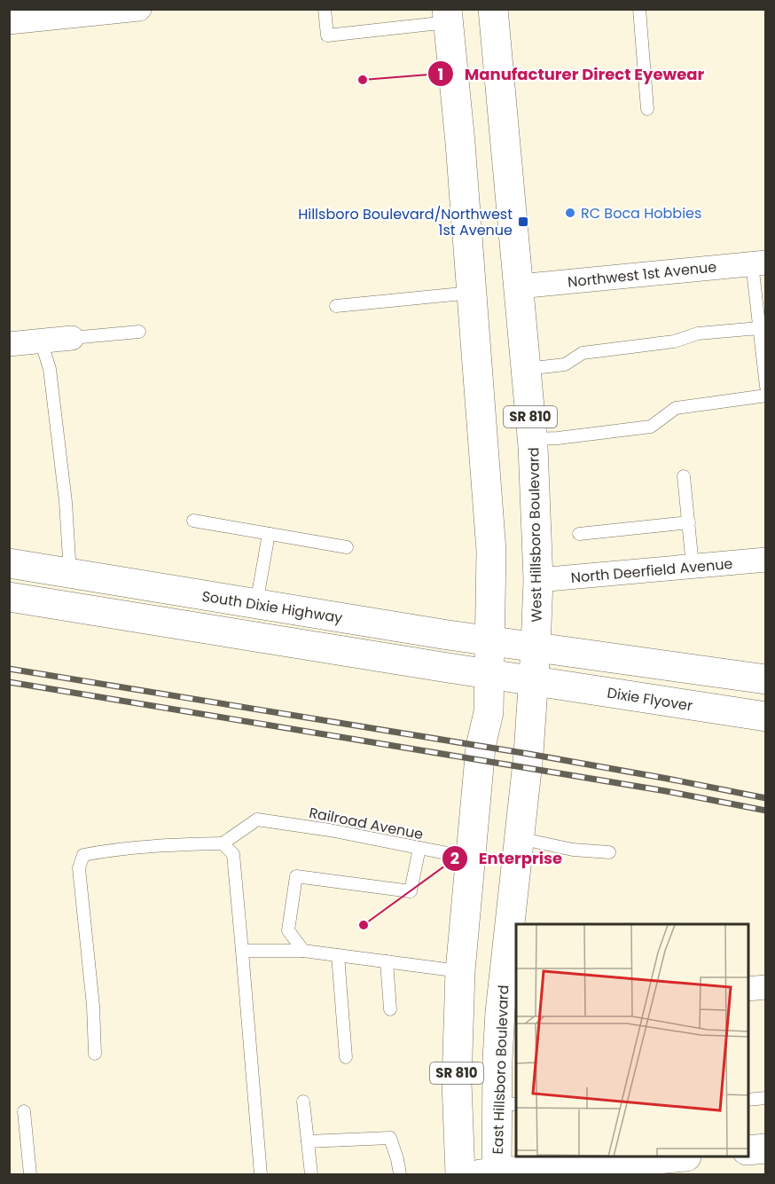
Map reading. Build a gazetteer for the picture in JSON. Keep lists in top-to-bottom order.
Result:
{
  "streets": {
    "main road": [
      "SR 810",
      "West Hillsboro Boulevard",
      "South Dixie Highway",
      "Dixie Flyover",
      "East Hillsboro Boulevard"
    ],
    "street": ["Northwest 1st Avenue", "North Deerfield Avenue"],
    "lane": ["Railroad Avenue"]
  },
  "crossings": [
    ["Northwest 1st Avenue", "West Hillsboro Boulevard"],
    ["SR 810", "South Dixie Highway"],
    ["SR 810", "Railroad Avenue"],
    ["West Hillsboro Boulevard", "North Deerfield Avenue"],
    ["West Hillsboro Boulevard", "South Dixie Highway"],
    ["West Hillsboro Boulevard", "East Hillsboro Boulevard"],
    ["South Dixie Highway", "East Hillsboro Boulevard"],
    ["Dixie Flyover", "East Hillsboro Boulevard"]
  ],
  "places": {
    "other": ["Manufacturer Direct Eyewear", "RC Boca Hobbies", "Enterprise"],
    "transit": ["Hillsboro Boulevard/Northwest 1st Avenue"]
  }
}
